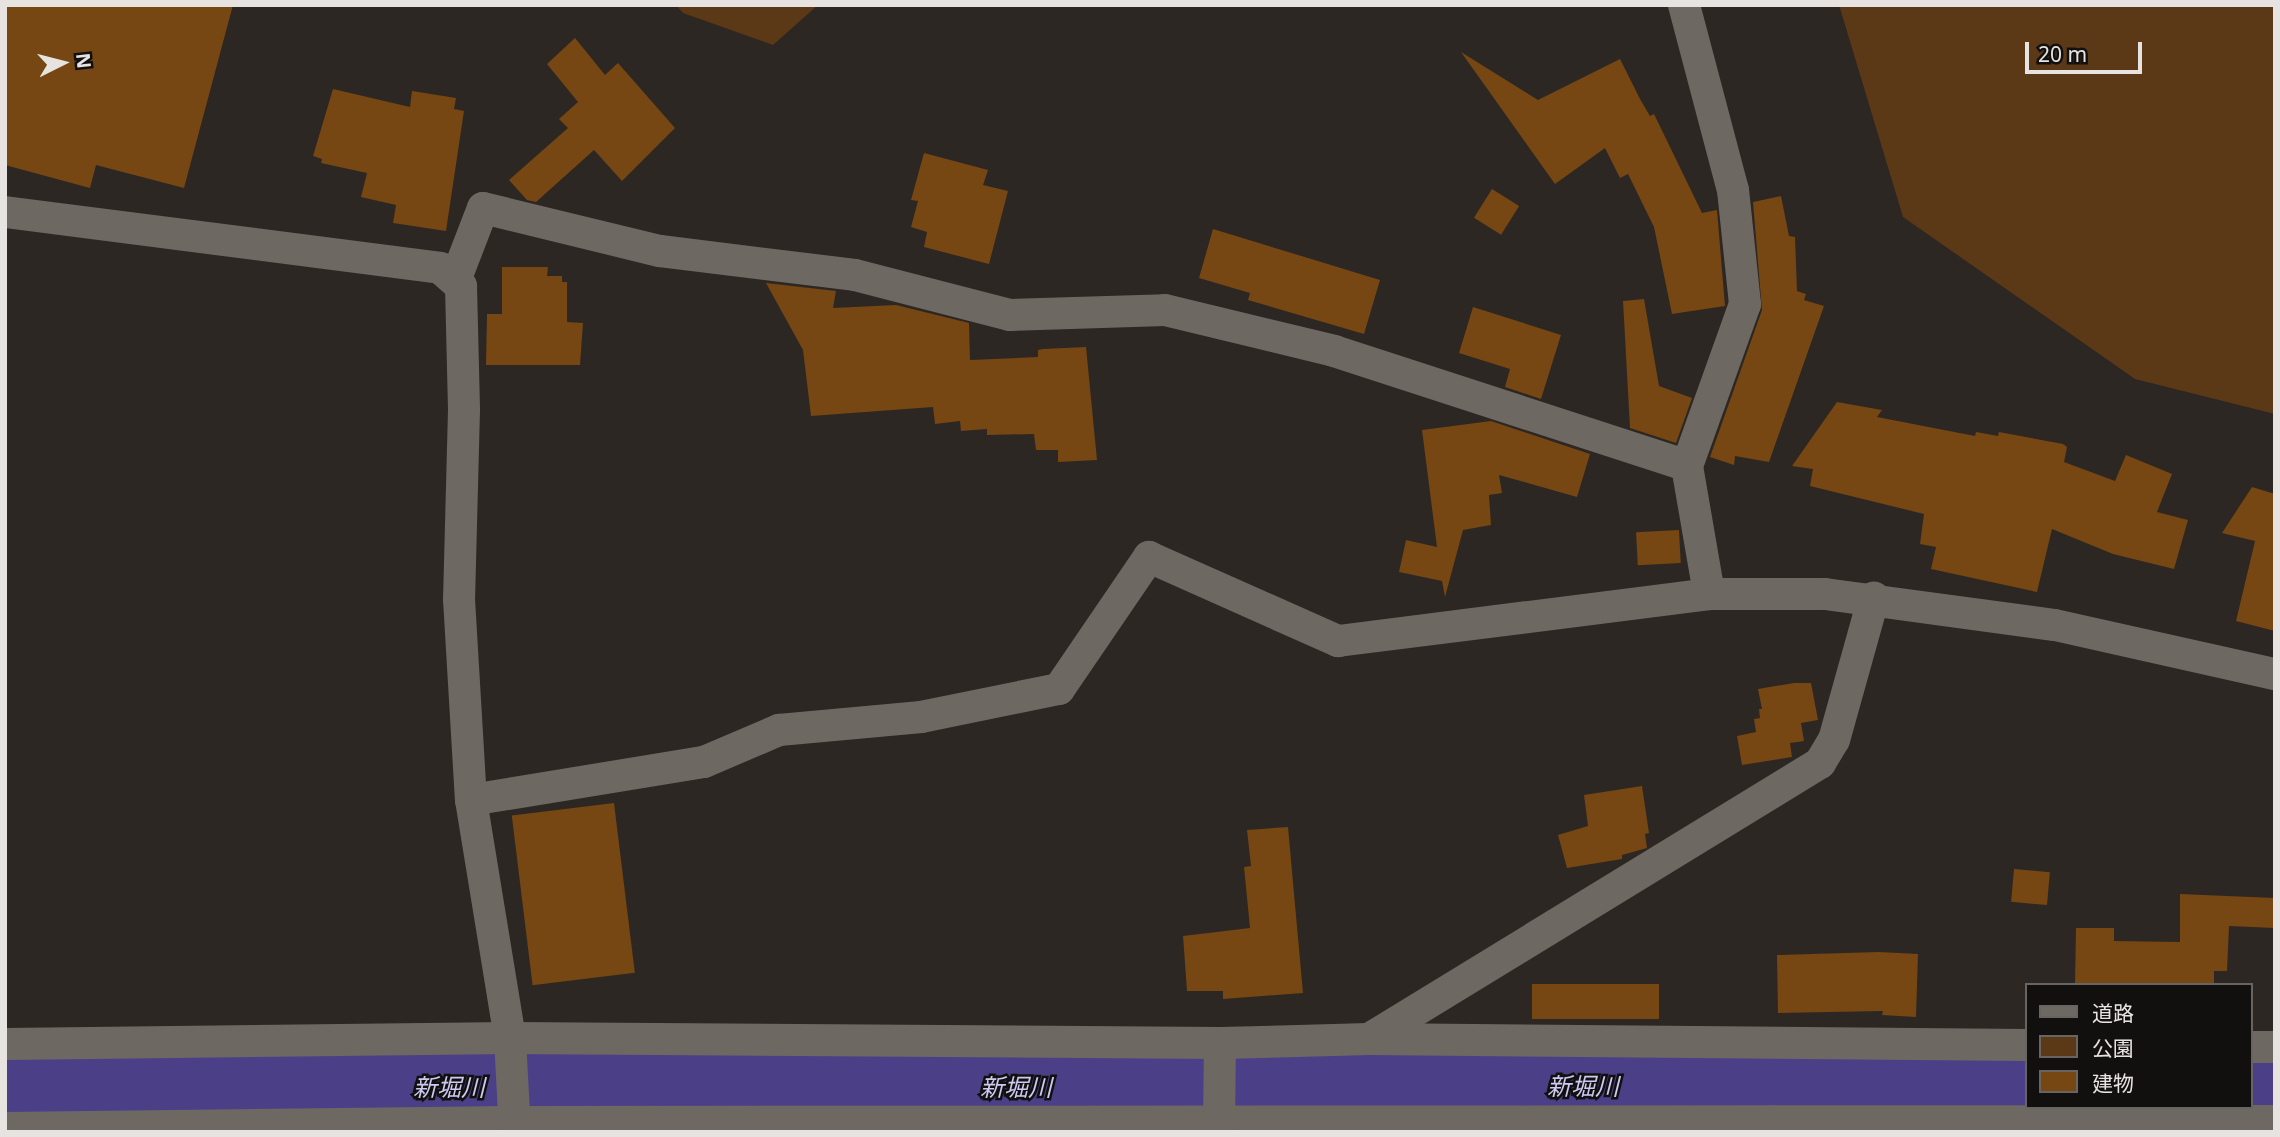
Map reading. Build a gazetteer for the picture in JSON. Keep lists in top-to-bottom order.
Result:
{
  "water": ["新堀川"],
  "legend": ["道路", "公園", "建物"],
  "scale_bar": "20 m",
  "north": "right"
}
